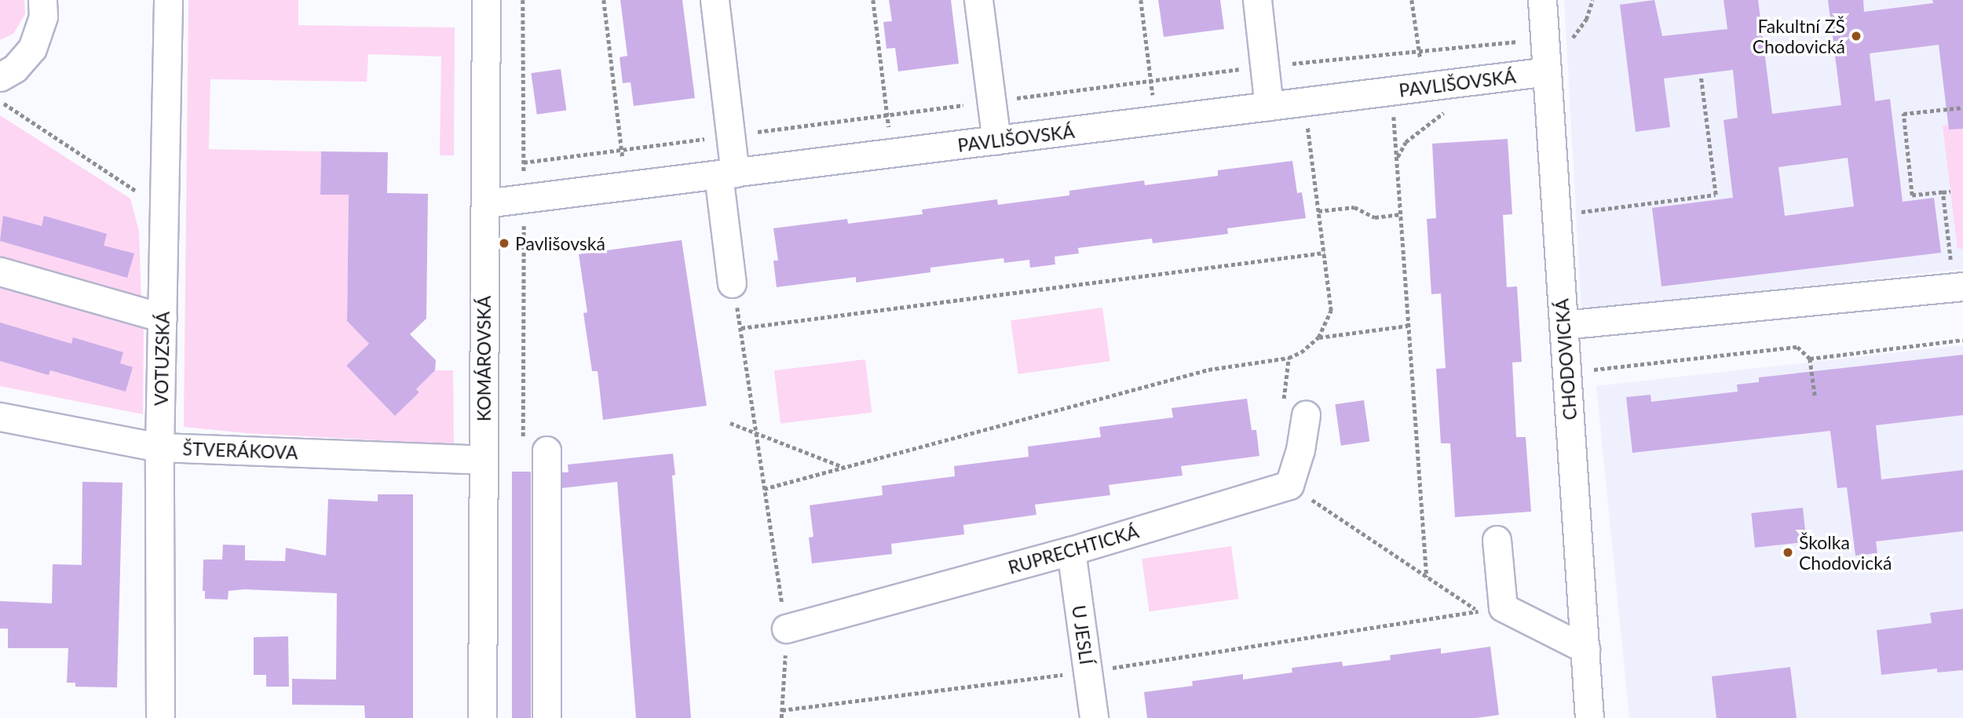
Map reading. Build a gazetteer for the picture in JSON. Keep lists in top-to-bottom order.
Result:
{
  "streets": {
    "street": [
      "PAVLIŠOVSKÁ",
      "VOTUZSKÁ",
      "KOMÁROVSKÁ",
      "CHODOVICKÁ",
      "ŠTVERÁKOVA",
      "RUPRECHTICKÁ",
      "U JESLÍ"
    ]
  },
  "crossings": [
    ["PAVLIŠOVSKÁ", "KOMÁROVSKÁ"],
    ["PAVLIŠOVSKÁ", "CHODOVICKÁ"],
    ["VOTUZSKÁ", "ŠTVERÁKOVA"],
    ["KOMÁROVSKÁ", "ŠTVERÁKOVA"],
    ["RUPRECHTICKÁ", "U JESLÍ"]
  ],
  "places": ["Fakultní ZŠ Chodovická", "Pavlišovská", "Školka Chodovická"]
}
